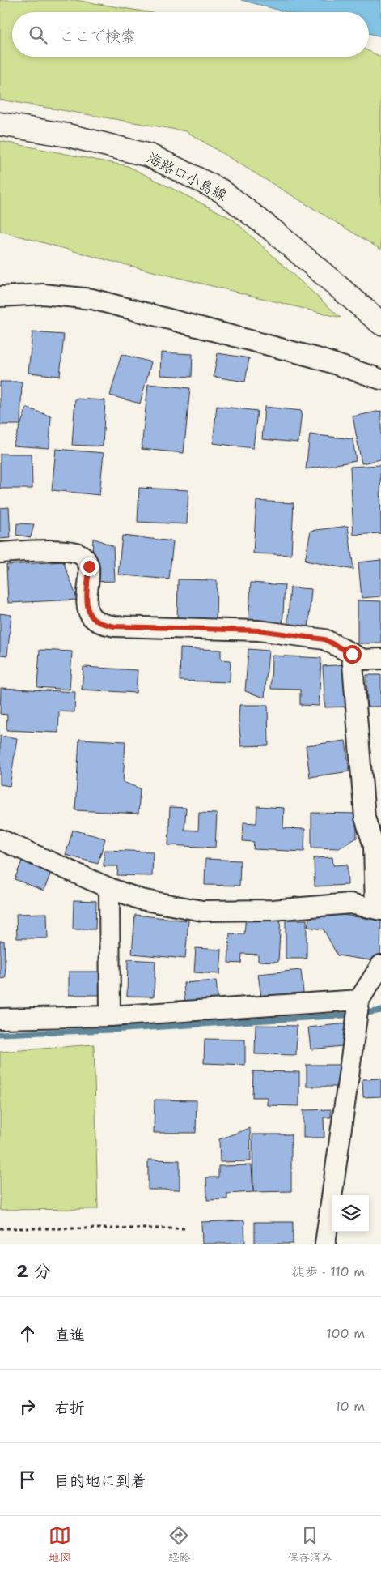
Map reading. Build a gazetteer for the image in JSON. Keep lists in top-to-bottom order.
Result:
{
  "streets": {
    "main road": ["海路口小島線"]
  },
  "page": {
    "search": "ここで検索",
    "heading": ["2 分", "徒歩 · 110 m"],
    "list": [
      ["直進", "100 m"],
      ["右折", "10 m"],
      "目的地に到着"
    ],
    "nav": ["地図", "経路", "保存済み"]
  }
}
